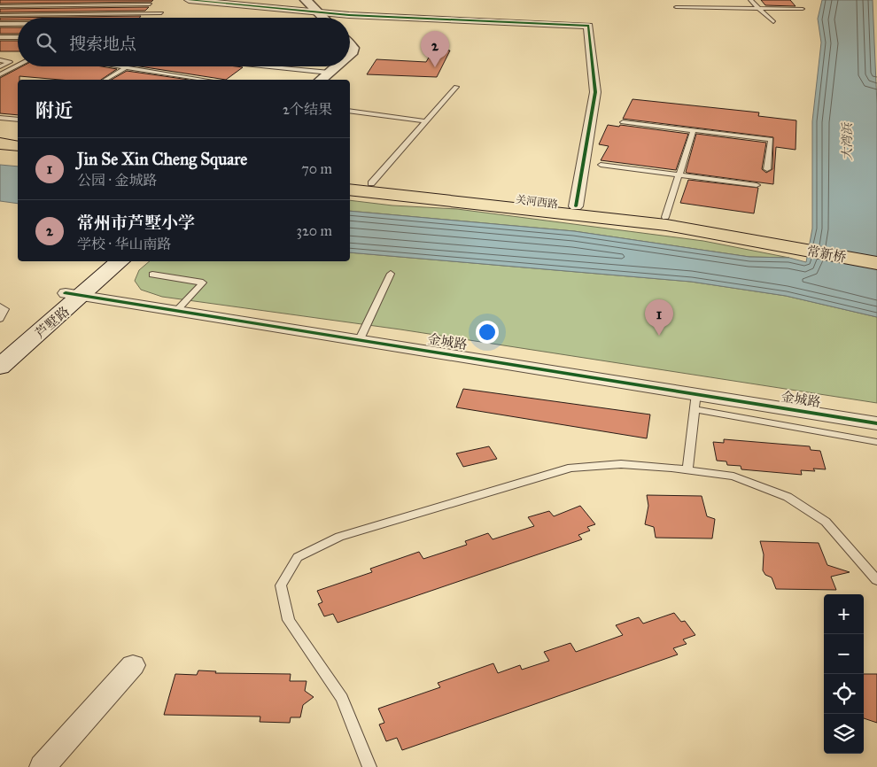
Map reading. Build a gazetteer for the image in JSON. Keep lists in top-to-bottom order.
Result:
{
  "streets": {
    "main road": ["关河西路", "常新桥", "芦墅路"],
    "street": ["金城路"]
  },
  "crossings": [
    ["关河西路", "常新桥"],
    ["芦墅路", "金城路"]
  ],
  "water": ["大湾浜"],
  "page": {
    "search": "搜索地点",
    "pins": ["2", "1"],
    "heading": ["附近", "2个结果"],
    "list": [
      {
        "mark": "1",
        "name": "Jin Se Xin Cheng Square",
        "note": "公园 · 金城路",
        "value": "70 m"
      },
      {
        "mark": "2",
        "name": "常州市芦墅小学",
        "note": "学校 · 华山南路",
        "value": "320 m"
      }
    ],
    "map_buttons": ["+", "−"]
  }
}
